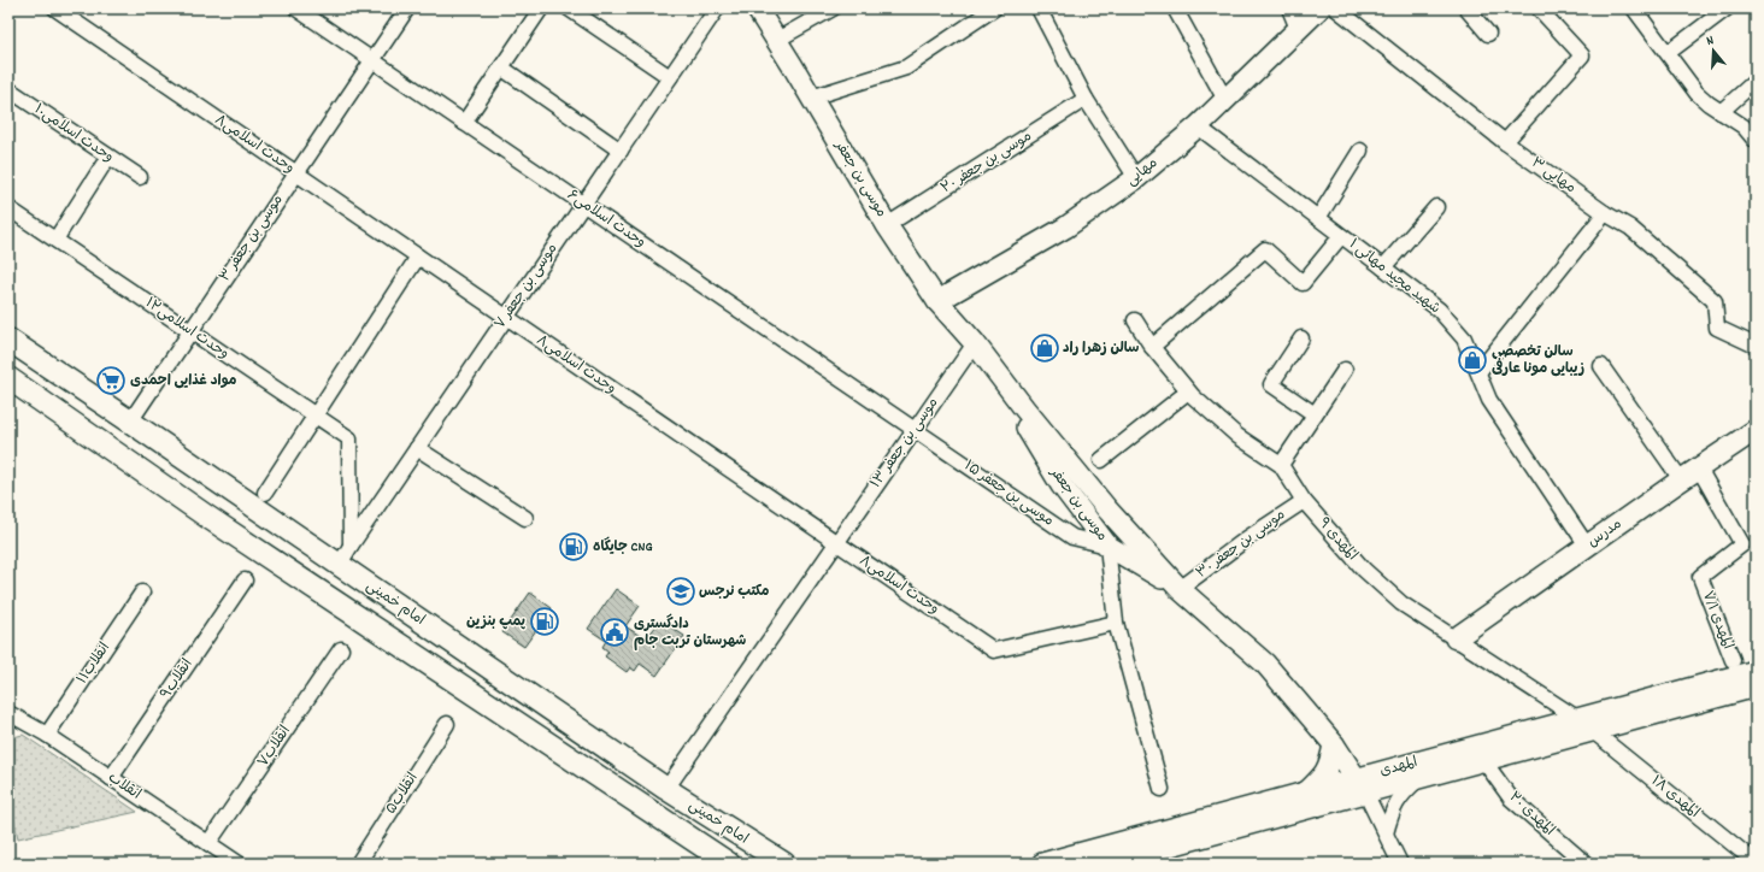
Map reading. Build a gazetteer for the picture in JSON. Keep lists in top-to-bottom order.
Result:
{
  "streets": {
    "main road": ["امام خمینی"],
    "street": [
      "وحدت اسلامی۱۰",
      "وحدت اسلامی۸",
      "موسی بن جعفر ۲۰",
      "مهایی",
      "مهایی ۳",
      "موسی بن جعفر",
      "وحدت اسلامی۶",
      "موسی بن جعفر ۳",
      "شهید مجید مهائی ۱",
      "موسی بن جعفر ۷",
      "وحدت اسلامی۱۲",
      "موسی بن جعفر ۱۳",
      "موسی بن جعفر ۱۵",
      "مدرس",
      "المهدی ۹",
      "موسی بن جعفر ۳۰",
      "المهدی ۷/۱",
      "انقلاب۱۱",
      "انقلاب۹",
      "انقلاب۷",
      "المهدی",
      "انقلاب",
      "انقلاب۵",
      "المهدی ۱۸",
      "المهدی ۲۰"
    ]
  },
  "crossings": [
    ["وحدت اسلامی۸", "موسی بن جعفر ۳"],
    ["وحدت اسلامی۸", "موسی بن جعفر ۷"],
    ["وحدت اسلامی۸", "موسی بن جعفر ۱۳"],
    ["موسی بن جعفر ۲۰", "موسی بن جعفر"],
    ["مهایی", "موسی بن جعفر"],
    ["مهایی", "شهید مجید مهائی ۱"],
    ["موسی بن جعفر", "موسی بن جعفر ۱۳"],
    ["موسی بن جعفر", "موسی بن جعفر ۱۵"],
    ["موسی بن جعفر", "موسی بن جعفر ۳۰"],
    ["موسی بن جعفر", "المهدی"],
    ["وحدت اسلامی۶", "موسی بن جعفر ۳"],
    ["وحدت اسلامی۶", "موسی بن جعفر ۷"],
    ["وحدت اسلامی۶", "موسی بن جعفر ۱۳"],
    ["وحدت اسلامی۶", "موسی بن جعفر ۱۵"],
    ["موسی بن جعفر ۳", "وحدت اسلامی۱۲"],
    ["موسی بن جعفر ۳", "امام خمینی"],
    ["شهید مجید مهائی ۱", "مدرس"],
    ["موسی بن جعفر ۷", "وحدت اسلامی۱۲"],
    ["موسی بن جعفر ۷", "امام خمینی"],
    ["موسی بن جعفر ۱۳", "موسی بن جعفر ۱۵"],
    ["موسی بن جعفر ۱۳", "امام خمینی"],
    ["مدرس", "المهدی ۹"],
    ["مدرس", "المهدی ۷/۱"],
    ["المهدی ۹", "موسی بن جعفر ۳۰"],
    ["المهدی ۹", "المهدی"],
    ["المهدی ۹", "المهدی ۱۸"],
    ["انقلاب۱۱", "انقلاب"],
    ["انقلاب۹", "انقلاب"],
    ["انقلاب۷", "انقلاب"],
    ["المهدی", "المهدی ۱۸"],
    ["المهدی", "المهدی ۲۰"]
  ],
  "places": {
    "shop": ["سالن زهرا راد", "سالن تخصصی زیبایی مونا عارفی"],
    "supermarket": ["مواد غذایی احمدی"],
    "fuel station": ["جایگاه CNG", "پمپ بنزین"],
    "school or university": ["مكتب نرجس"],
    "public building": ["دادگستری شهرستان تربت جام"]
  },
  "north": "top"
}
